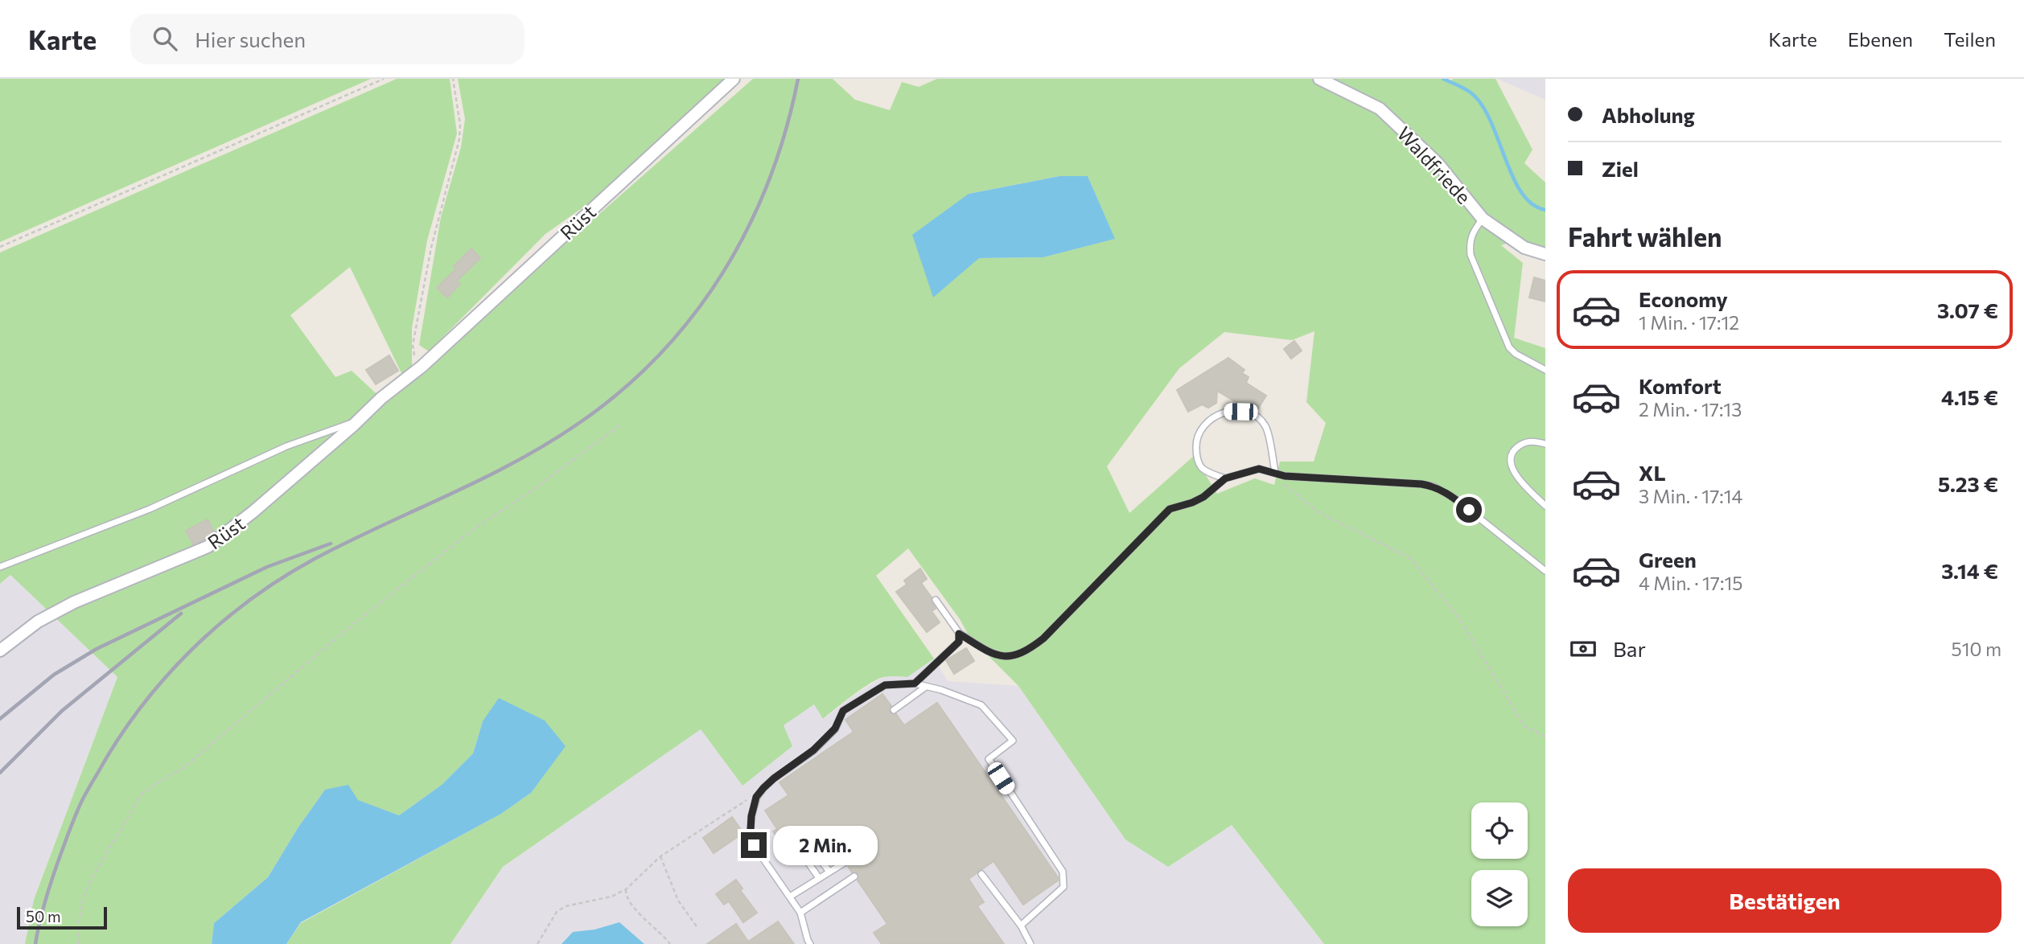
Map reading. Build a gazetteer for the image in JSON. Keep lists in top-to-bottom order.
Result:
{
  "streets": {
    "street": ["Waldfriede", "Rüst"]
  },
  "scale_bar": "50 m",
  "page": {
    "header": "Karte",
    "search": "Hier suchen",
    "nav": ["Karte", "Ebenen", "Teilen"],
    "banner": ["Abholung", "Ziel"],
    "heading": "Fahrt wählen",
    "list": [
      {
        "name": "Economy",
        "note": "1 Min. · 17:12",
        "value": "3.07 €"
      },
      {
        "name": "Komfort",
        "note": "2 Min. · 17:13",
        "value": "4.15 €"
      },
      {
        "name": "XL",
        "note": "3 Min. · 17:14",
        "value": "5.23 €"
      },
      {
        "name": "Green",
        "note": "4 Min. · 17:15",
        "value": "3.14 €"
      }
    ],
    "pay": ["Bar", "510 m"],
    "bubble": "2 Min.",
    "buttons": "Bestätigen",
    "scale": "50 m"
  }
}
